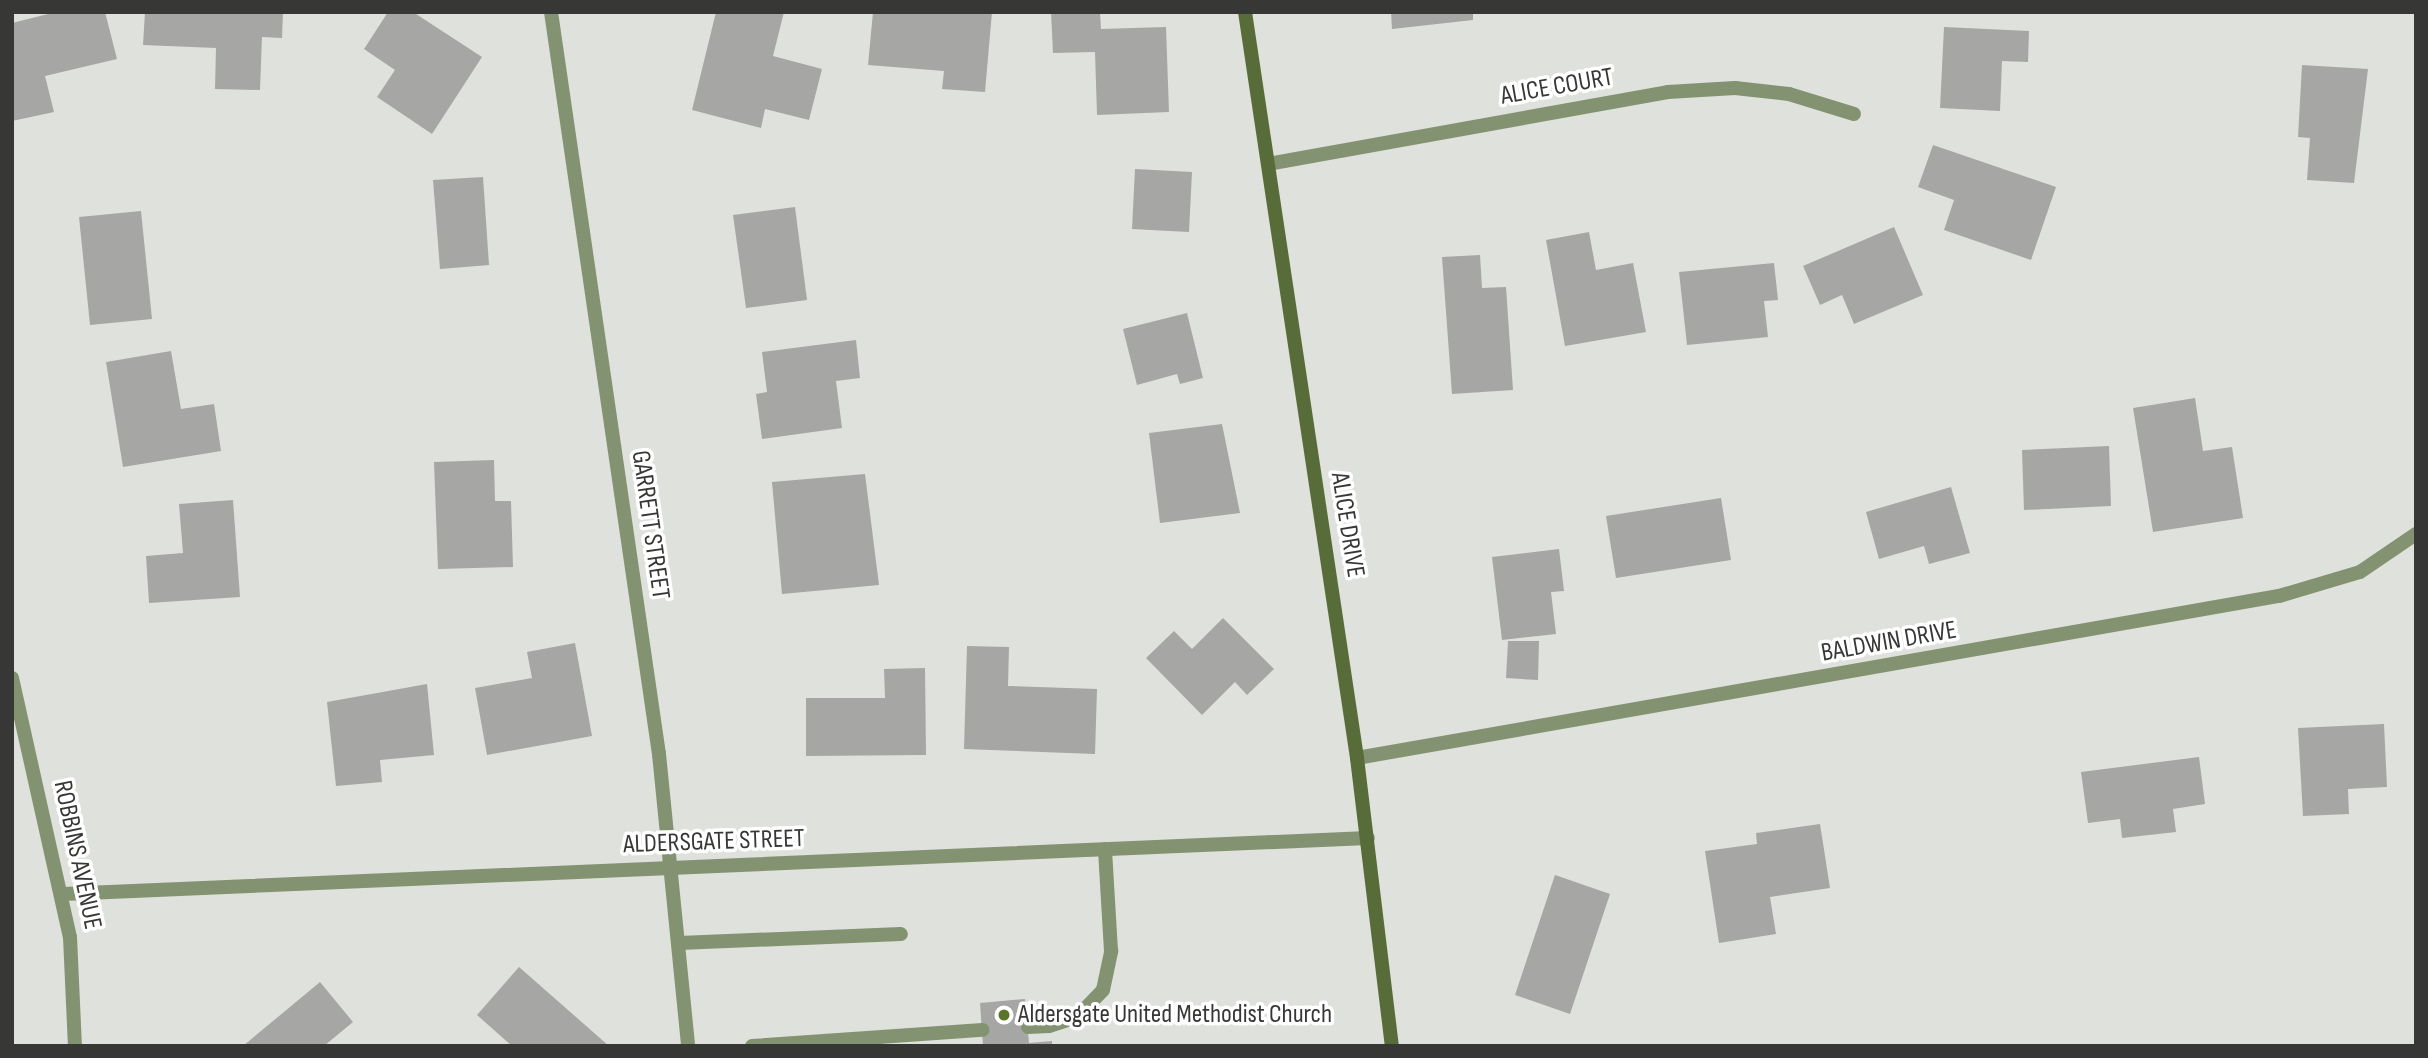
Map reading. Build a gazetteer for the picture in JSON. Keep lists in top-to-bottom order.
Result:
{
  "streets": {
    "main road": ["ALICE DRIVE"],
    "street": [
      "ALICE COURT",
      "GARRETT STREET",
      "BALDWIN DRIVE",
      "ALDERSGATE STREET",
      "ROBBINS AVENUE"
    ]
  },
  "crossings": [
    ["ALICE COURT", "ALICE DRIVE"],
    ["GARRETT STREET", "ALDERSGATE STREET"],
    ["ALICE DRIVE", "BALDWIN DRIVE"],
    ["ALICE DRIVE", "ALDERSGATE STREET"],
    ["ALDERSGATE STREET", "ROBBINS AVENUE"]
  ],
  "places": ["Aldersgate United Methodist Church"]
}
